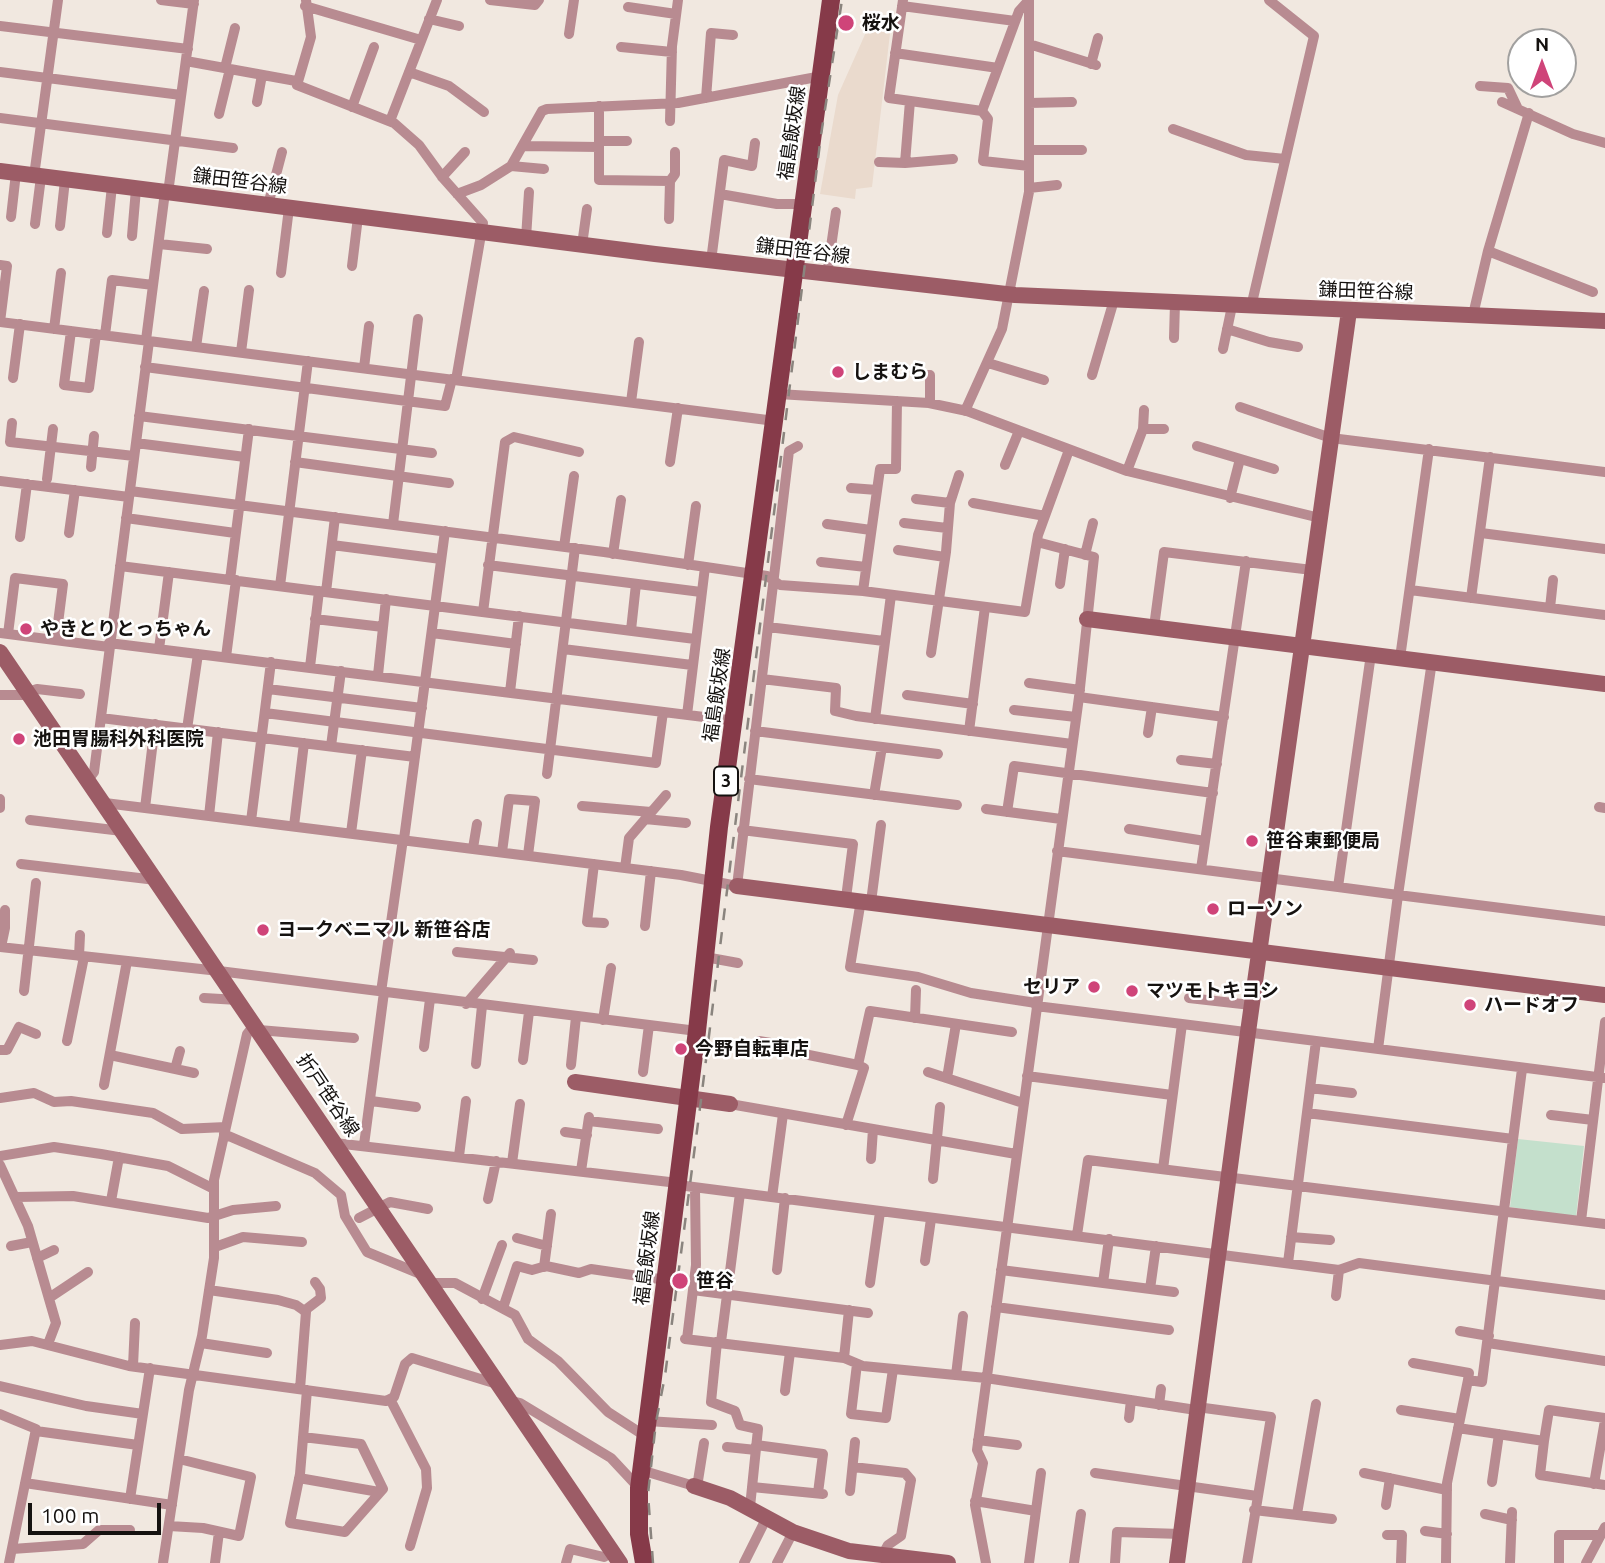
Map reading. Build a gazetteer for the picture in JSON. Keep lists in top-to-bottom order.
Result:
{
  "streets": {
    "main road": ["福島飯坂線", "3"],
    "street": ["鎌田笹谷線", "折戸笹谷線"]
  },
  "crossings": [
    ["福島飯坂線", "鎌田笹谷線"]
  ],
  "places": [
    "桜水",
    "しまむら",
    "やきとりとっちゃん",
    "池田胃腸科外科医院",
    "笹谷東郵便局",
    "ローソン",
    "ヨークベニマル 新笹谷店",
    "セリア",
    "マツモトキヨシ",
    "ハードオフ",
    "今野自転車店",
    "笹谷"
  ],
  "scale_bar": "100 m",
  "north": "top"
}
